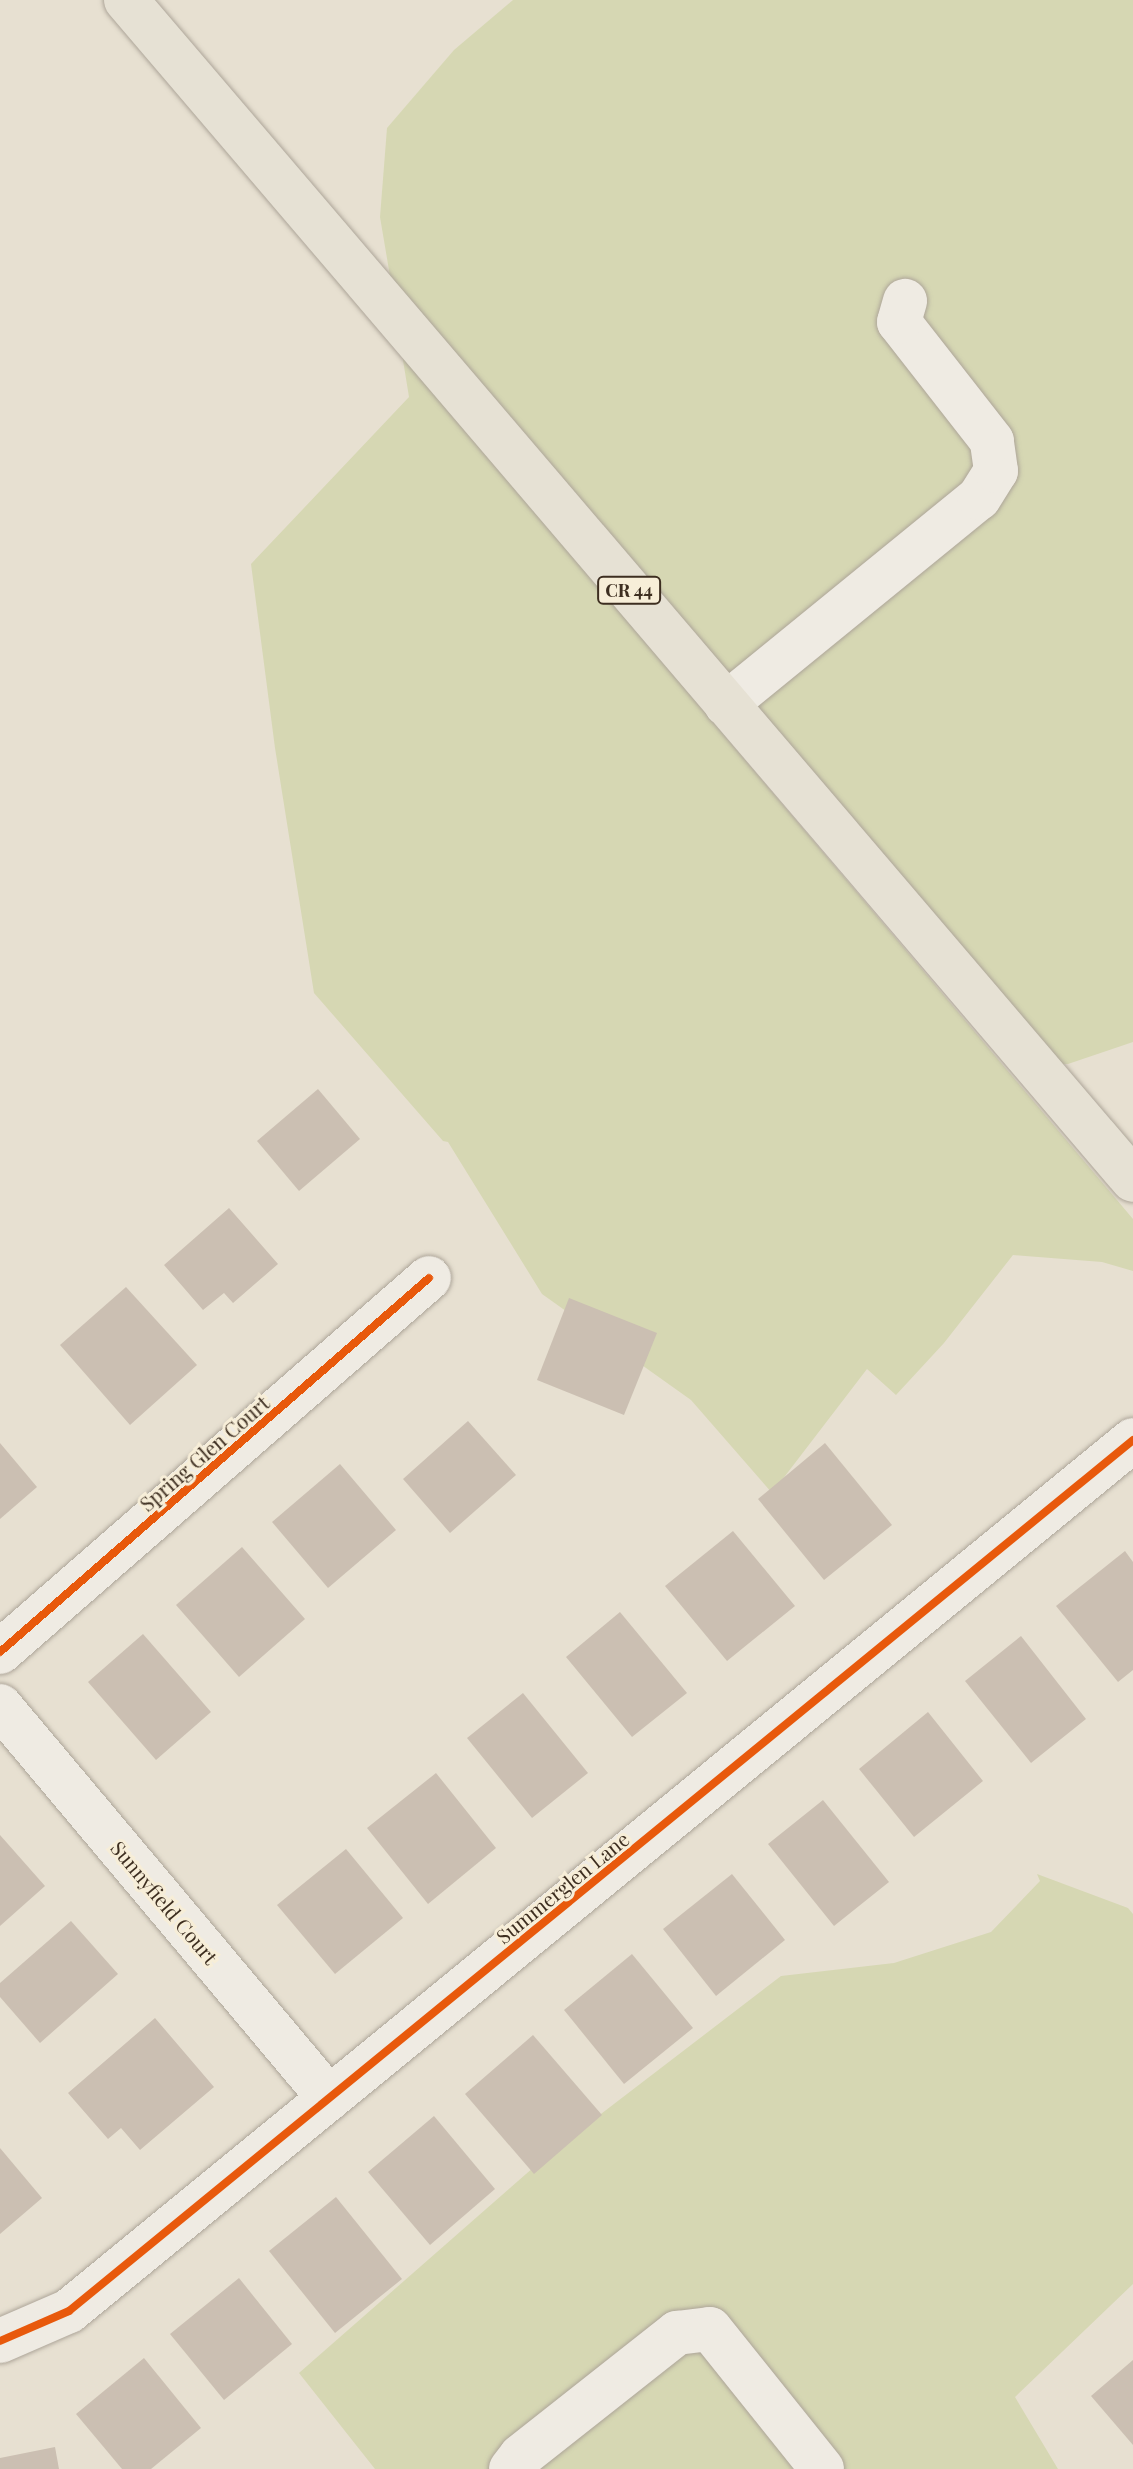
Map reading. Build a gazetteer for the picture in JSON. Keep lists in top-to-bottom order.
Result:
{
  "streets": {
    "main road": ["CR 44"],
    "street": ["Spring Glen Court", "Summerglen Lane", "Sunnyfield Court"]
  },
  "crossings": [
    ["Summerglen Lane", "Sunnyfield Court"]
  ]
}
